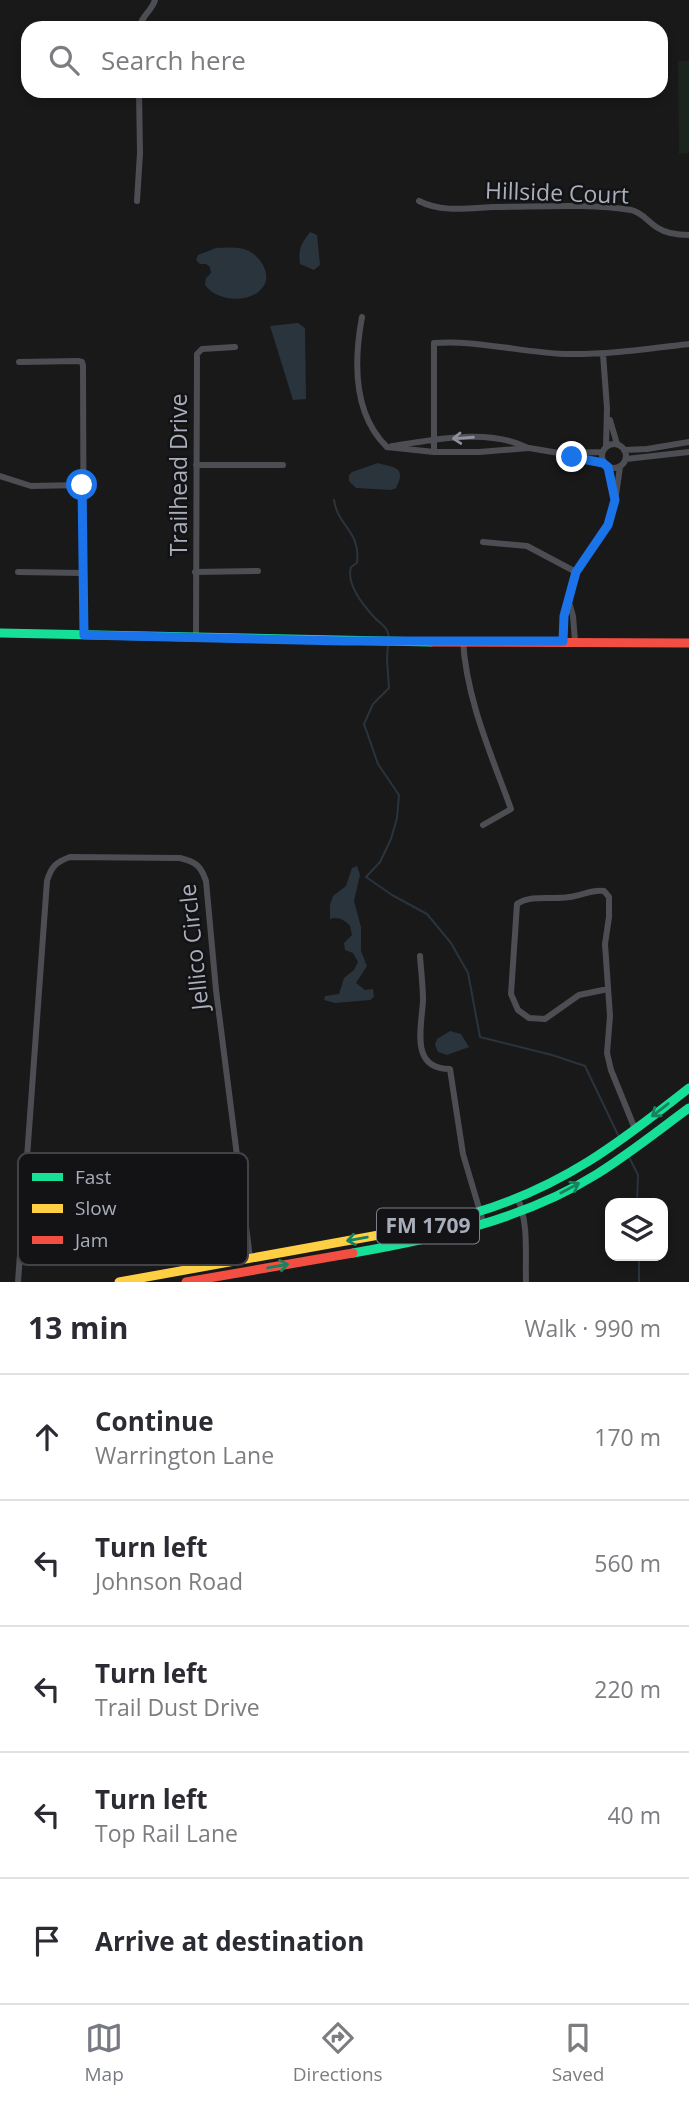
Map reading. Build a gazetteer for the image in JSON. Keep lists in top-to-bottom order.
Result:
{
  "streets": {
    "main road": ["FM 1709"],
    "street": ["Hillside Court", "Trailhead Drive", "Jellico Circle"]
  },
  "crossings": [
    ["Jellico Circle", "FM 1709"]
  ],
  "legend": ["Fast", "Slow", "Jam"],
  "page": {
    "search": "Search here",
    "heading": ["13 min", "Walk · 990 m"],
    "list": [
      ["Continue", "Warrington Lane", "170 m"],
      ["Turn left", "Johnson Road", "560 m"],
      ["Turn left", "Trail Dust Drive", "220 m"],
      ["Turn left", "Top Rail Lane", "40 m"],
      "Arrive at destination"
    ],
    "nav": ["Map", "Directions", "Saved"]
  }
}
